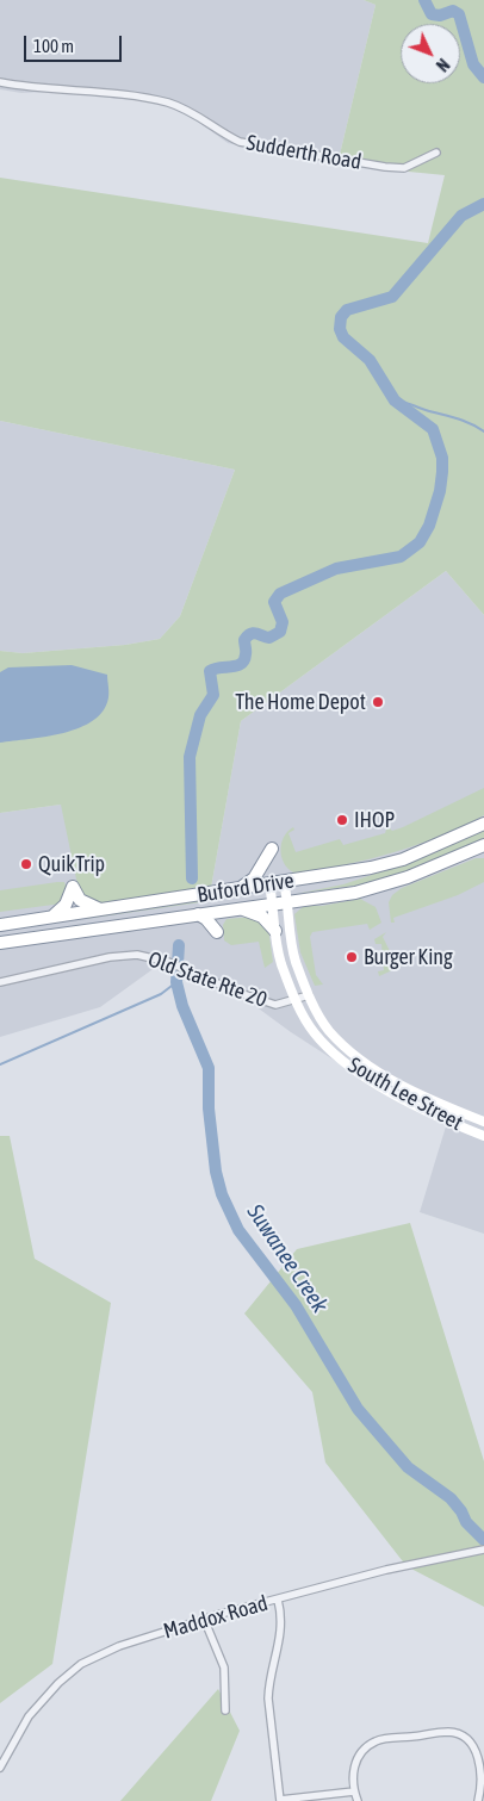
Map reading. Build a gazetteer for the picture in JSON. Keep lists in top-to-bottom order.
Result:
{
  "streets": {
    "highway": ["Buford Drive"],
    "main road": ["South Lee Street"],
    "street": ["Sudderth Road", "Old State Rte 20", "Maddox Road"]
  },
  "crossings": [
    ["Buford Drive", "South Lee Street"],
    ["Old State Rte 20", "South Lee Street"]
  ],
  "water": ["Suwanee Creek"],
  "places": [
    "The Home Depot",
    "IHOP",
    "QuikTrip",
    "Burger King"
  ],
  "scale_bar": "100 m",
  "north": "bottom right"
}
